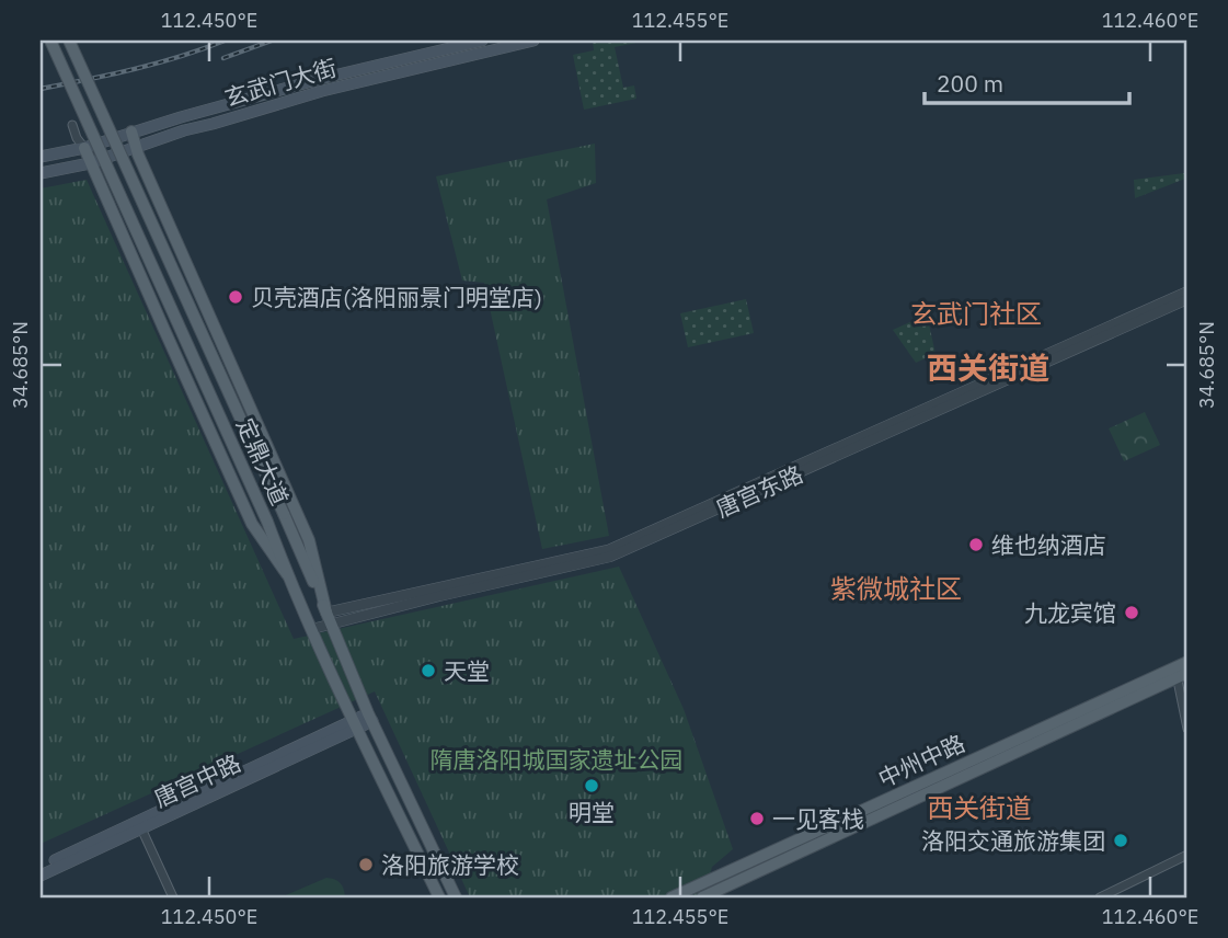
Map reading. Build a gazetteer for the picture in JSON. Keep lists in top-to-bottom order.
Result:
{
  "streets": {
    "main road": [
      "玄武门大街",
      "定鼎大道",
      "中州中路",
      "唐宫中路"
    ],
    "street": ["唐宫东路"]
  },
  "crossings": [
    ["定鼎大道", "唐宫东路"],
    ["定鼎大道", "唐宫中路"]
  ],
  "districts": [
    "玄武门社区",
    "西关街道",
    "紫微城社区",
    "西关街道"
  ],
  "parks": ["隋唐洛阳城国家遗址公园"],
  "places": [
    "贝壳酒店(洛阳丽景门明堂店)",
    "维也纳酒店",
    "九龙宾馆",
    "天堂",
    "明堂",
    "一见客栈",
    "洛阳交通旅游集团",
    "洛阳旅游学校"
  ],
  "scale_bar": "200 m",
  "coordinates": [
    "112.450°E",
    "112.455°E",
    "112.460°E",
    "34.685°N"
  ]
}
